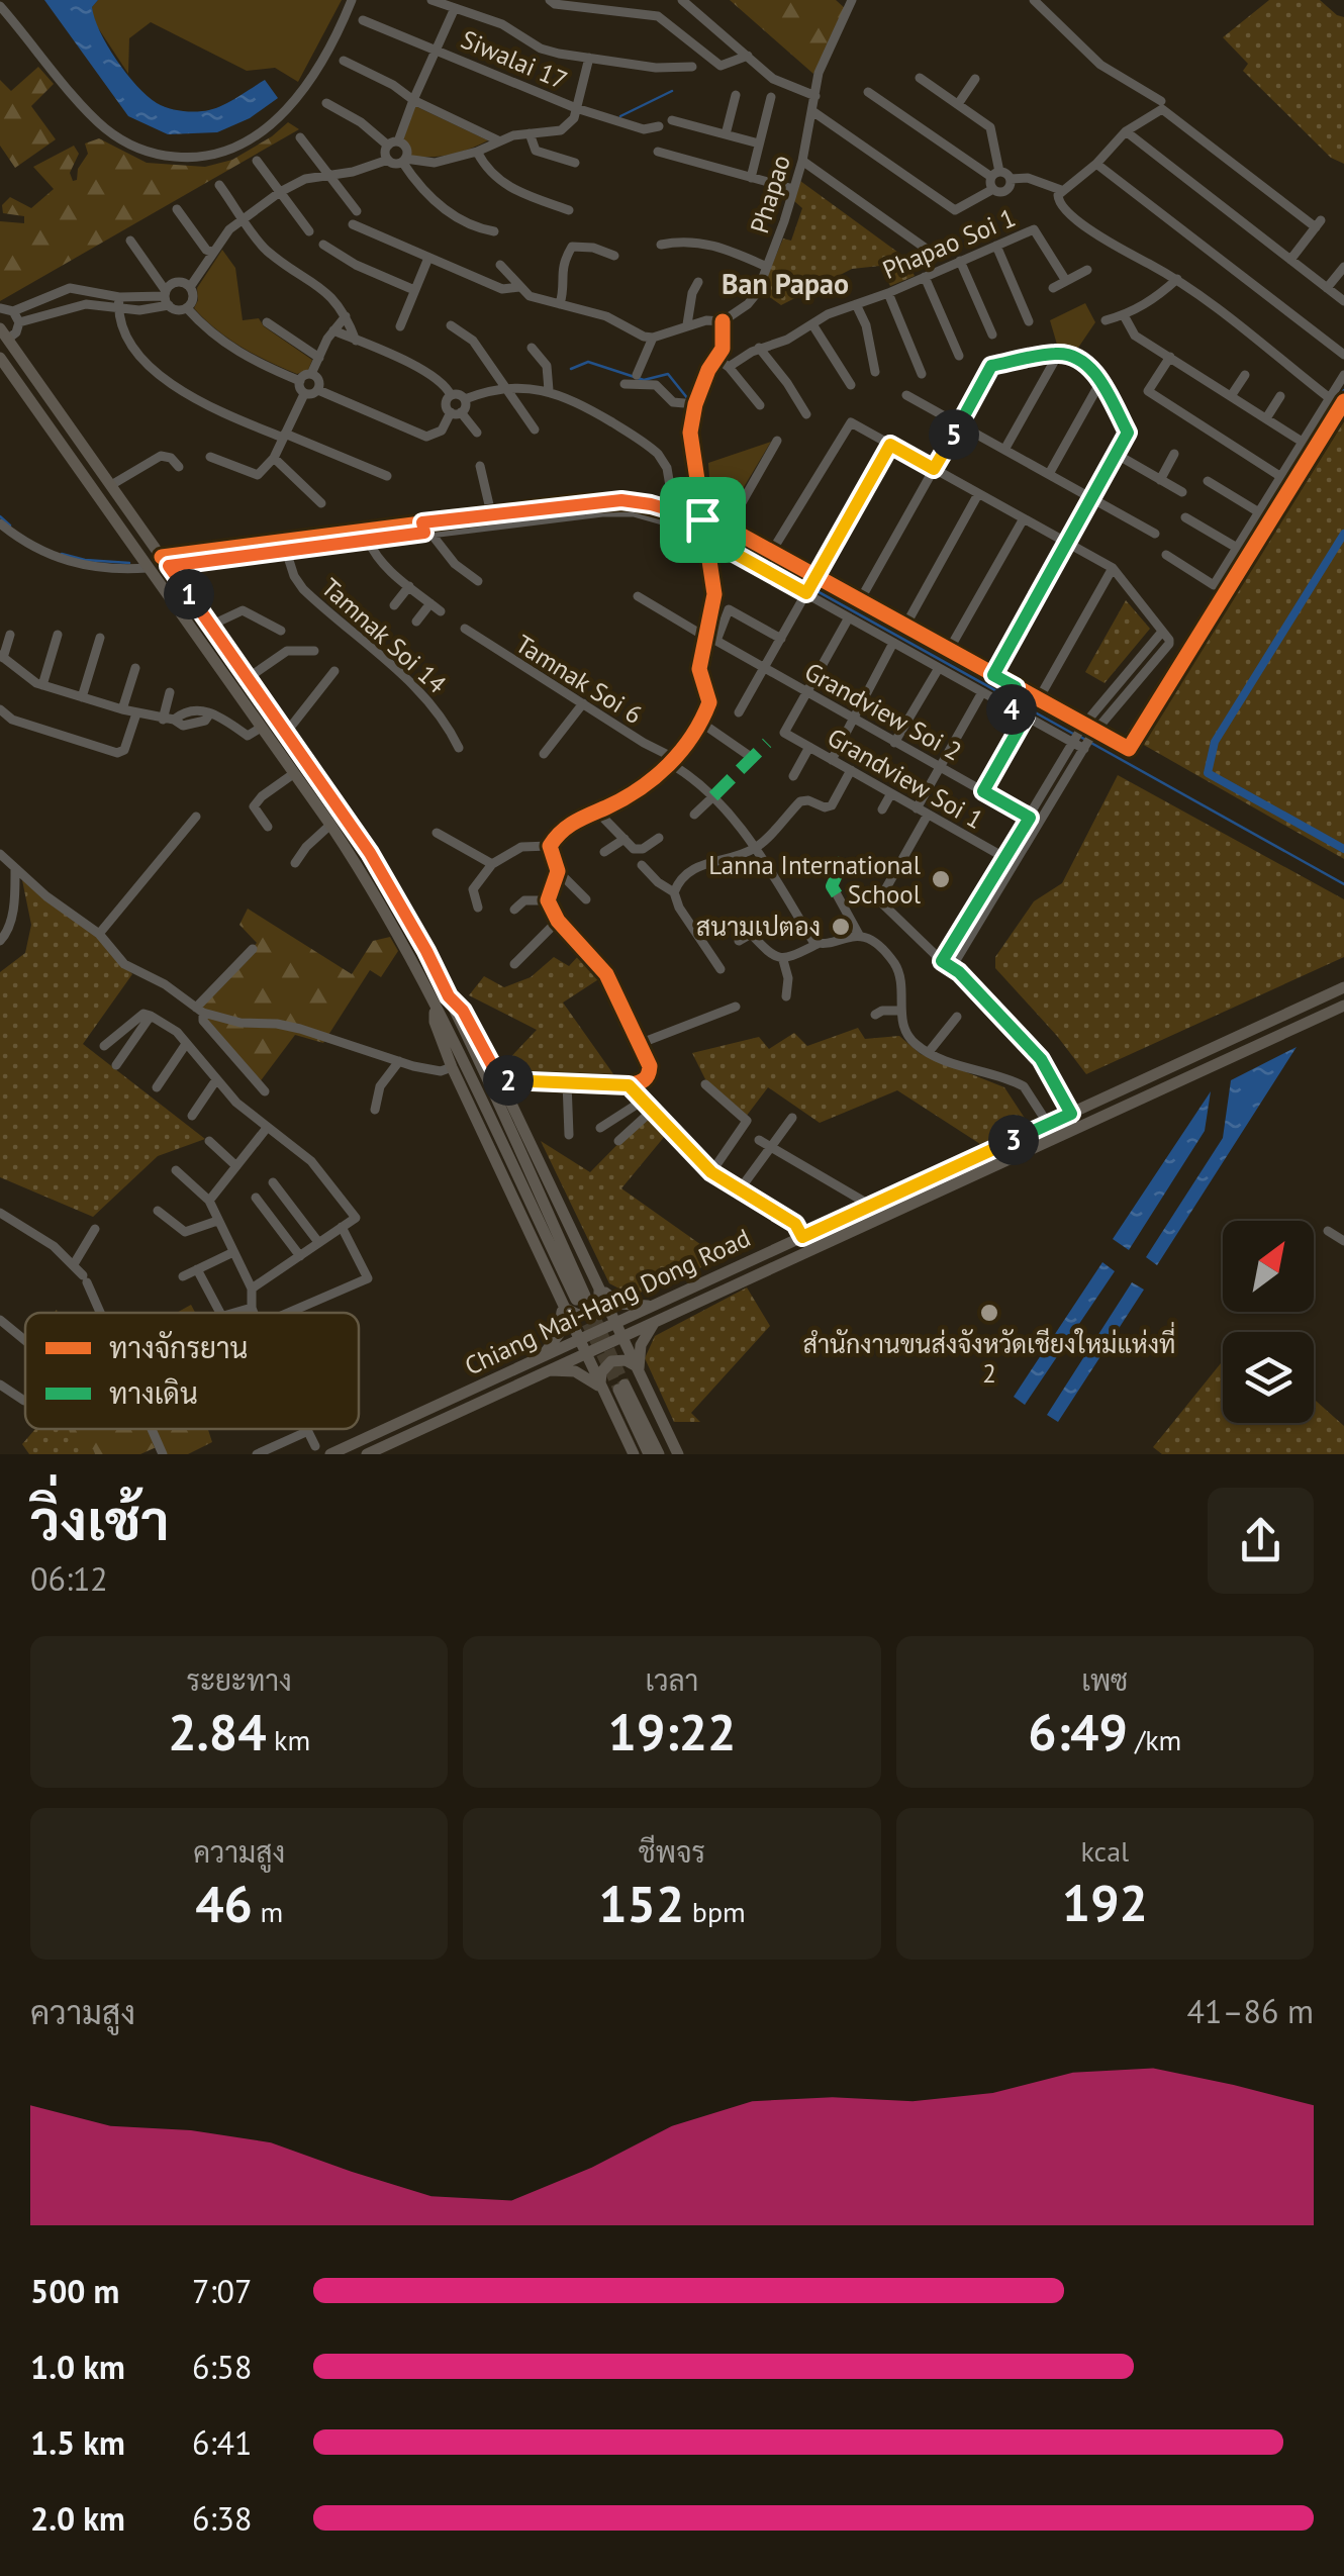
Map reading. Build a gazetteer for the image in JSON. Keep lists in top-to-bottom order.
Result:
{
  "streets": {
    "main road": ["Chiang Mai-Hang Dong Road"],
    "street": [
      "Siwalai 17",
      "Phapao",
      "Phapao Soi 1",
      "Tamnak Soi 14",
      "Tamnak Soi 6",
      "Grandview Soi 2",
      "Grandview Soi 1"
    ]
  },
  "crossings": [
    ["Grandview Soi 2", "Grandview Soi 1"]
  ],
  "districts": ["Ban Papao"],
  "places": ["Lanna International School", "สนามเปตอง", "สำนักงานขนส่งจังหวัดเชียงใหม่แห่งที่ 2"],
  "legend": ["ทางจักรยาน", "ทางเดิน"],
  "north": "top right",
  "page": {
    "pins": [
      "5",
      "1",
      "4",
      "2",
      "3"
    ],
    "heading": ["วิ่งเช้า", "06:12"],
    "stats": [
      ["ระยะทาง", "2.84 km"],
      ["เวลา", "19:22"],
      ["เพซ", "6:49 /km"],
      ["ความสูง", "46 m"],
      ["ชีพจร", "152 bpm"],
      ["kcal", "192"]
    ],
    "chart": ["ความสูง", "41–86 m"],
    "list": [
      {
        "name": "500 m",
        "note": "7:07"
      },
      {
        "name": "1.0 km",
        "note": "6:58"
      },
      {
        "name": "1.5 km",
        "note": "6:41"
      },
      {
        "name": "2.0 km",
        "note": "6:38"
      }
    ]
  }
}
